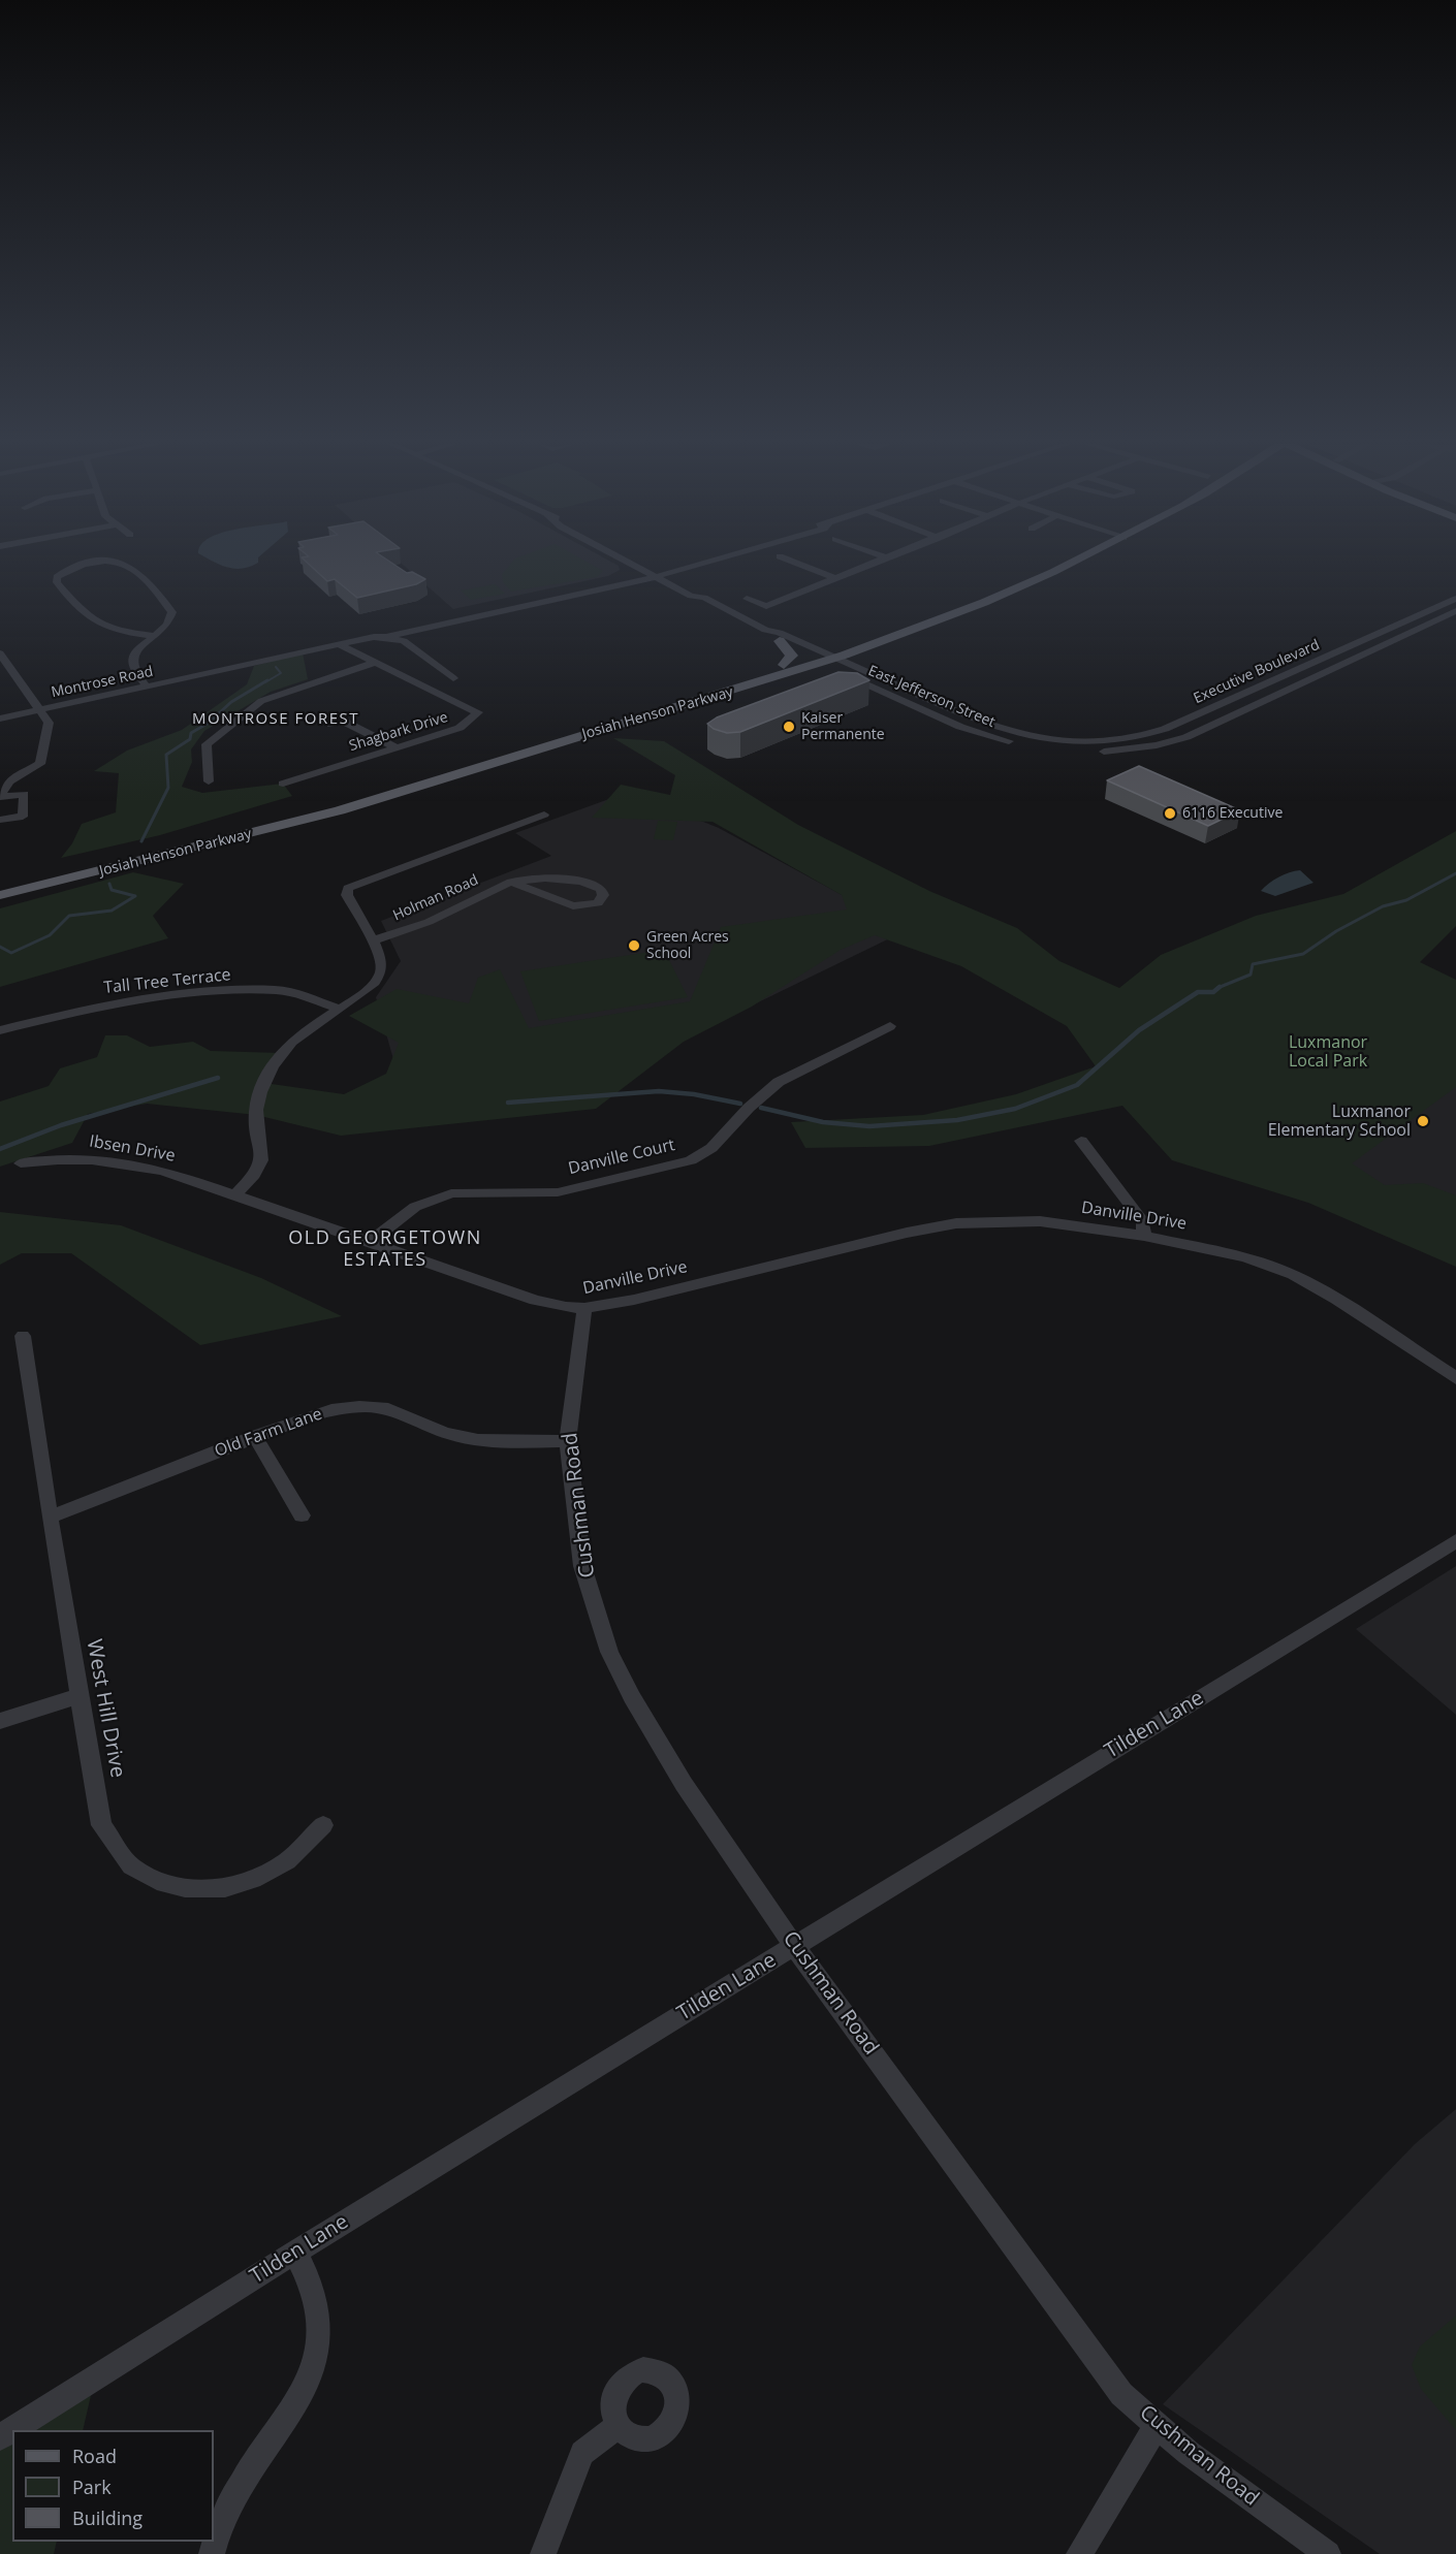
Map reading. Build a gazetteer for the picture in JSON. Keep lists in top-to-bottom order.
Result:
{
  "streets": {
    "main road": ["Josiah Henson Parkway"],
    "street": [
      "Executive Boulevard",
      "Montrose Road",
      "East Jefferson Street",
      "Shagbark Drive",
      "Holman Road",
      "Tall Tree Terrace",
      "Ibsen Drive",
      "Danville Court",
      "Danville Drive",
      "Old Farm Lane",
      "Cushman Road",
      "West Hill Drive",
      "Tilden Lane"
    ]
  },
  "crossings": [
    ["Executive Boulevard", "East Jefferson Street"],
    ["Montrose Road", "East Jefferson Street"],
    ["Montrose Road", "Shagbark Drive"],
    ["East Jefferson Street", "Josiah Henson Parkway"],
    ["Ibsen Drive", "Danville Drive"],
    ["Danville Court", "Danville Drive"],
    ["Danville Drive", "Cushman Road"],
    ["Old Farm Lane", "Cushman Road"],
    ["Old Farm Lane", "West Hill Drive"],
    ["Cushman Road", "Tilden Lane"]
  ],
  "districts": ["MONTROSE FOREST", "OLD GEORGETOWN ESTATES"],
  "parks": ["Luxmanor Local Park"],
  "places": [
    "Kaiser Permanente",
    "6116 Executive",
    "Green Acres School",
    "Luxmanor Elementary School"
  ],
  "legend": ["Road", "Park", "Building"]
}
